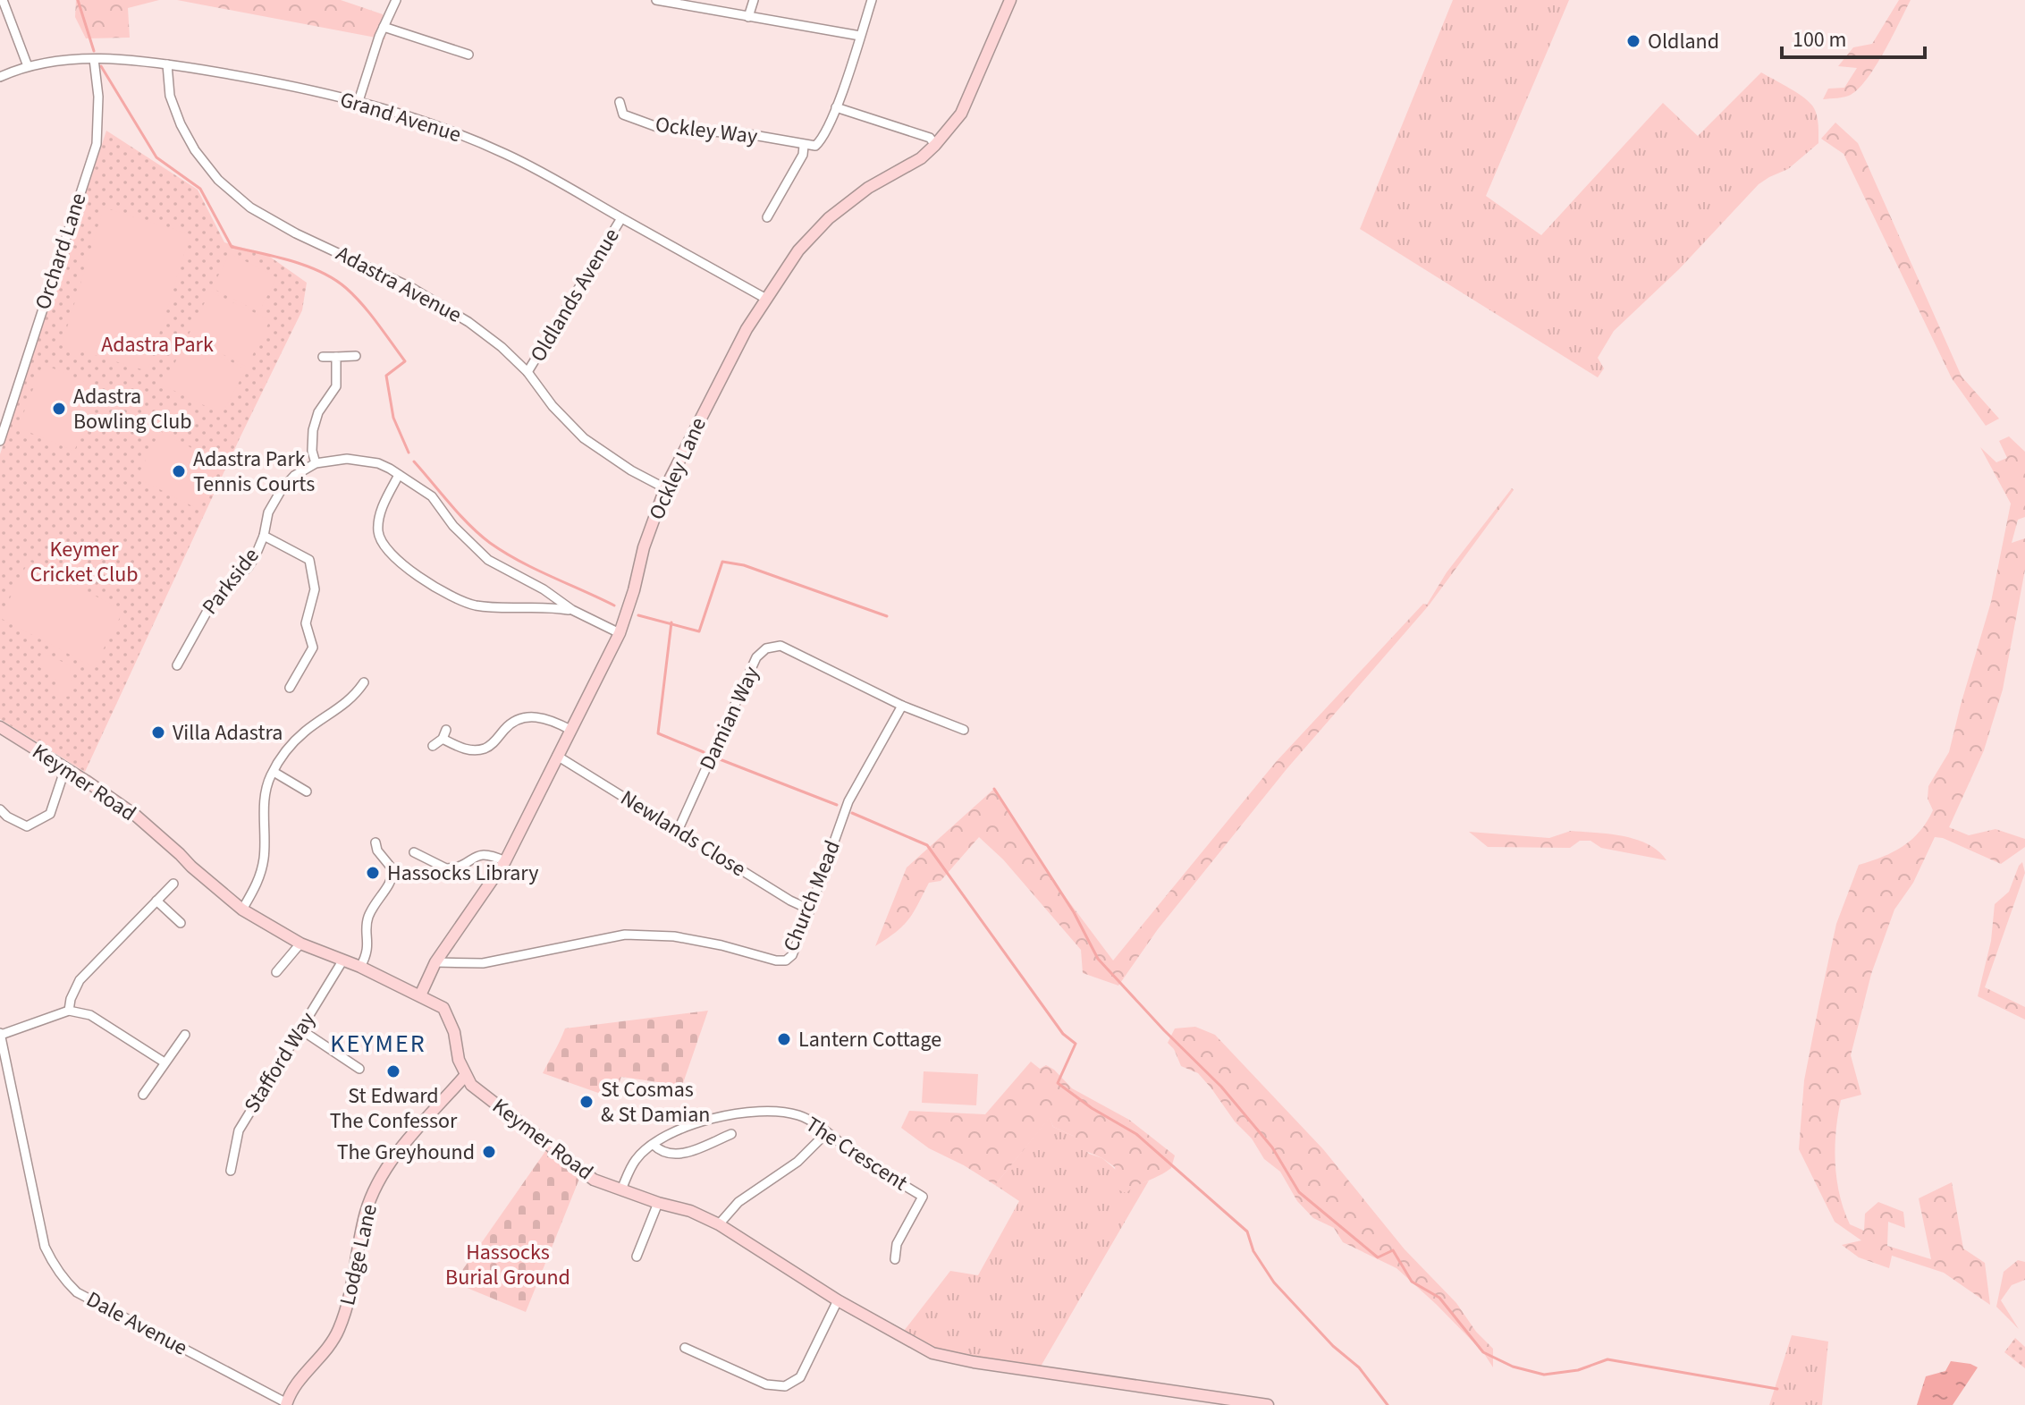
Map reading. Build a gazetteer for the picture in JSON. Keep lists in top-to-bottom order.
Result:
{
  "streets": {
    "street": [
      "Grand Avenue",
      "Ockley Way",
      "Orchard Lane",
      "Adastra Avenue",
      "Oldlands Avenue",
      "Ockley Lane",
      "Parkside",
      "Damian Way",
      "Keymer Road",
      "Newlands Close",
      "Church Mead",
      "Stafford Way",
      "The Crescent",
      "Lodge Lane",
      "Dale Avenue"
    ]
  },
  "crossings": [
    ["Grand Avenue", "Orchard Lane"],
    ["Grand Avenue", "Adastra Avenue"],
    ["Grand Avenue", "Oldlands Avenue"],
    ["Grand Avenue", "Ockley Lane"],
    ["Adastra Avenue", "Oldlands Avenue"],
    ["Adastra Avenue", "Ockley Lane"],
    ["Ockley Lane", "Keymer Road"],
    ["Ockley Lane", "Newlands Close"],
    ["Ockley Lane", "Church Mead"],
    ["Damian Way", "Newlands Close"],
    ["Damian Way", "Church Mead"],
    ["Keymer Road", "Stafford Way"],
    ["Keymer Road", "The Crescent"],
    ["Keymer Road", "Lodge Lane"],
    ["Newlands Close", "Church Mead"],
    ["Lodge Lane", "Dale Avenue"]
  ],
  "districts": ["KEYMER"],
  "parks": ["Adastra Park", "Keymer Cricket Club", "Hassocks Burial Ground"],
  "places": [
    "Oldland",
    "Adastra Bowling Club",
    "Adastra Park Tennis Courts",
    "Villa Adastra",
    "Hassocks Library",
    "Lantern Cottage",
    "St Edward The Confessor",
    "St Cosmas & St Damian",
    "The Greyhound"
  ],
  "scale_bar": "100 m"
}
